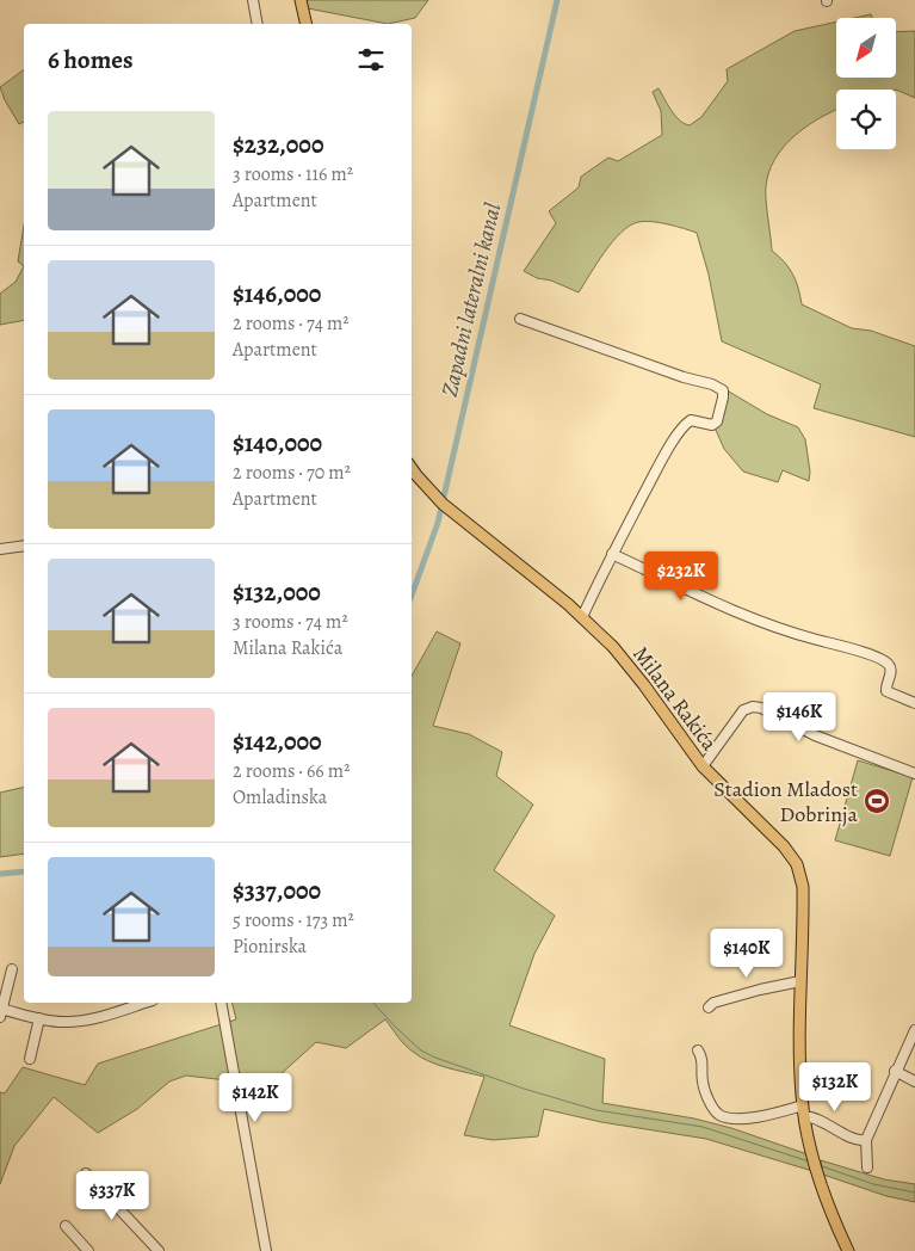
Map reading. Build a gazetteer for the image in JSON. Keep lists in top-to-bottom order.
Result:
{
  "streets": {
    "main road": ["Milana Rakića"]
  },
  "water": ["Zapadni lateralni kanal"],
  "places": {
    "sports": ["Stadion Mladost Dobrinja"]
  },
  "north": "bottom left",
  "page": {
    "heading": "6 homes",
    "list": [
      {
        "name": "$232,000",
        "note": "3 rooms · 116 m² · Apartment"
      },
      {
        "name": "$146,000",
        "note": "2 rooms · 74 m² · Apartment"
      },
      {
        "name": "$140,000",
        "note": "2 rooms · 70 m² · Apartment"
      },
      {
        "name": "$132,000",
        "note": "3 rooms · 74 m² · Milana Rakića"
      },
      {
        "name": "$142,000",
        "note": "2 rooms · 66 m² · Omladinska"
      },
      {
        "name": "$337,000",
        "note": "5 rooms · 173 m² · Pionirska"
      }
    ],
    "price": [
      "$232K",
      "$146K",
      "$140K",
      "$132K",
      "$142K",
      "$337K"
    ]
  }
}
